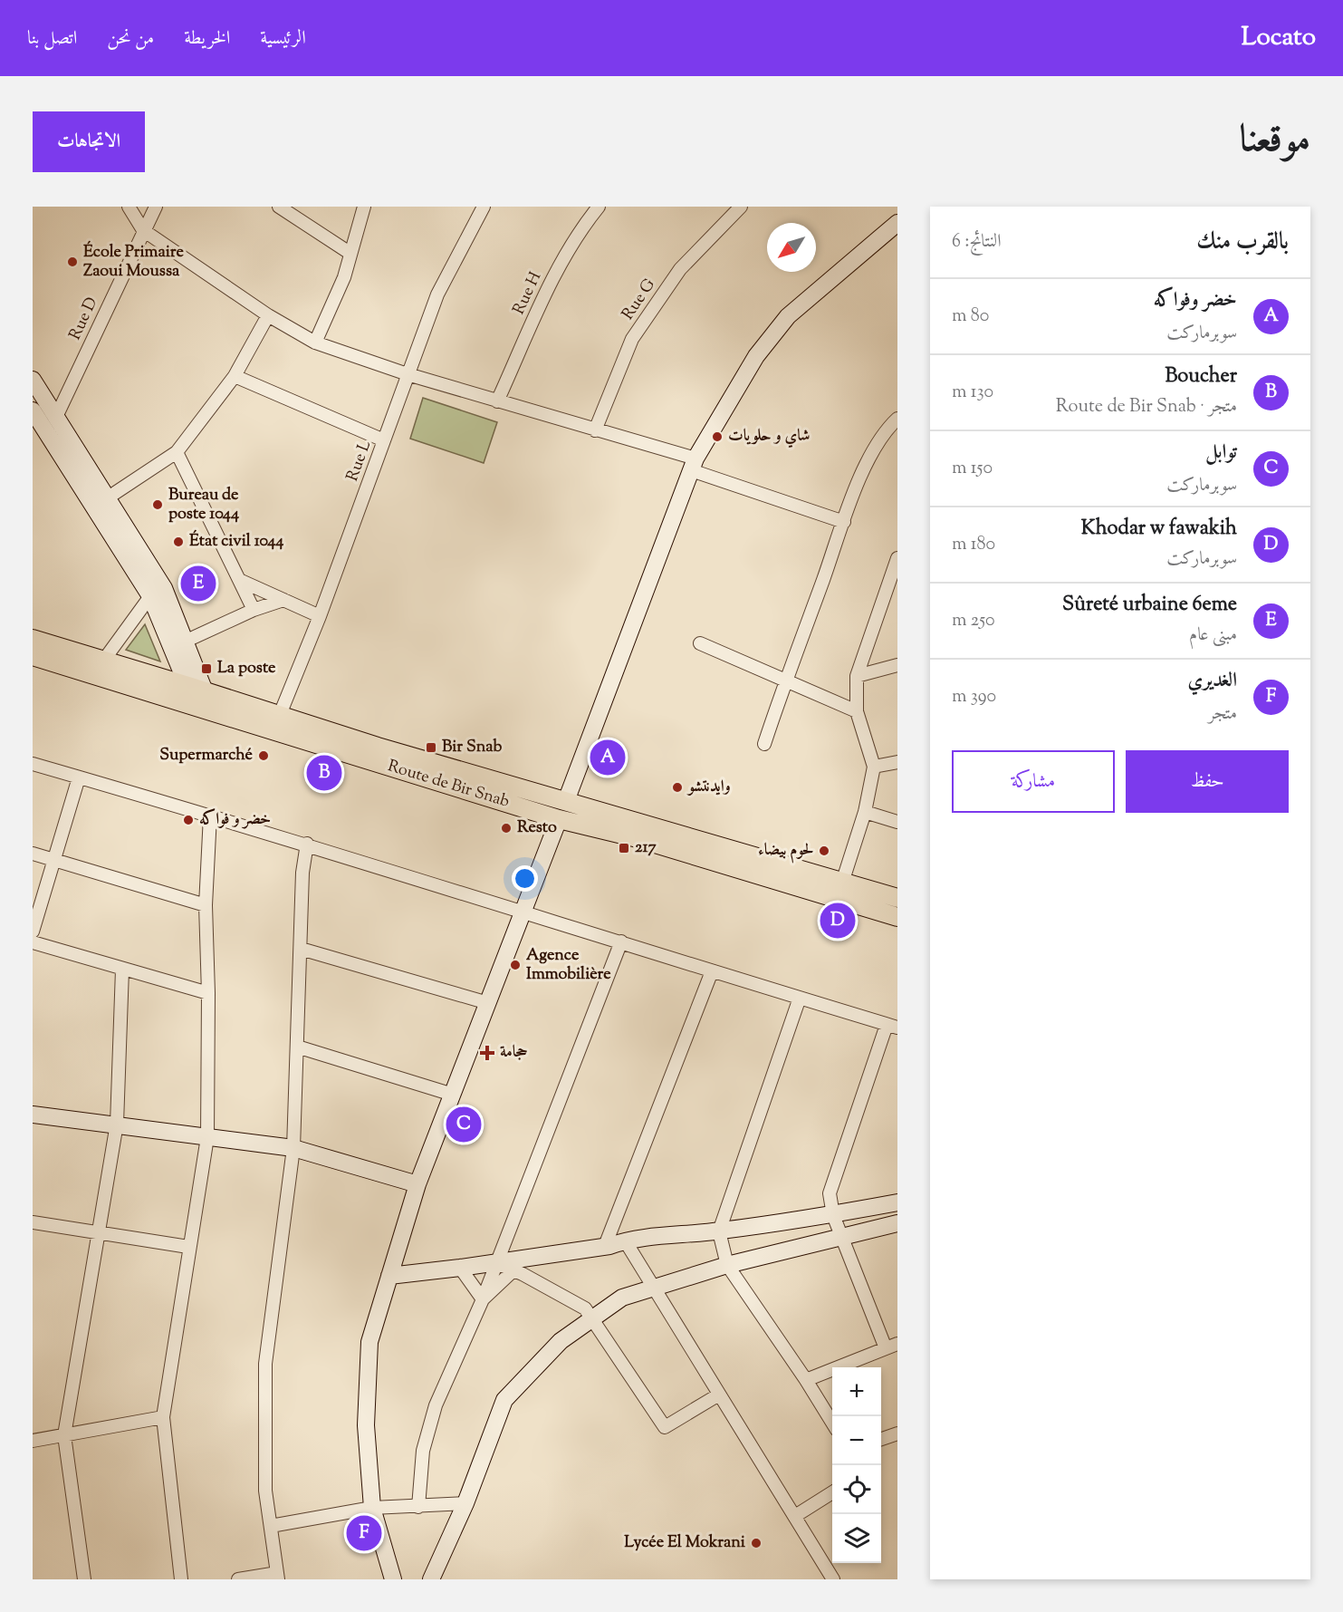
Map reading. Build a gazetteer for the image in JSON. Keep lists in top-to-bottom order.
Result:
{
  "streets": {
    "main road": ["Route de Bir Snab"],
    "street": [
      "Rue H",
      "Rue G",
      "Rue D",
      "Rue L"
    ]
  },
  "crossings": [
    ["Rue L", "Route de Bir Snab"]
  ],
  "places": {
    "other": [
      "École Primaire Zaoui Moussa",
      "شاي و حلويات",
      "Bureau de poste 1044",
      "État civil 1044",
      "Supermarché",
      "وايدنتشو",
      "خضر و فواكه",
      "Resto",
      "لحوم بيضاء",
      "Agence Immobilière",
      "Lycée El Mokrani"
    ],
    "transit": ["La poste", "Bir Snab", "217"],
    "health": ["حجامة"]
  },
  "north": "bottom left",
  "page": {
    "header": "Locato",
    "nav": [
      "الرئيسية",
      "الخريطة",
      "من نحن",
      "اتصل بنا"
    ],
    "title": "موقعنا",
    "buttons": [
      "الاتجاهات",
      ["حفظ", "مشاركة"]
    ],
    "heading": ["بالقرب منك", "النتائج: 6"],
    "list": [
      {
        "mark": "A",
        "name": "خضر وفواكه",
        "note": "سوبرماركت",
        "value": "80 m"
      },
      {
        "mark": "B",
        "name": "Boucher",
        "note": "متجر · Route de Bir Snab",
        "value": "130 m"
      },
      {
        "mark": "C",
        "name": "توابل",
        "note": "سوبرماركت",
        "value": "150 m"
      },
      {
        "mark": "D",
        "name": "Khodar w fawakih",
        "note": "سوبرماركت",
        "value": "180 m"
      },
      {
        "mark": "E",
        "name": "Sûreté urbaine 6eme",
        "note": "مبنى عام",
        "value": "250 m"
      },
      {
        "mark": "F",
        "name": "الغديري",
        "note": "متجر",
        "value": "390 m"
      }
    ],
    "pins": [
      "E",
      "A",
      "B",
      "D",
      "C",
      "F"
    ],
    "map_buttons": ["+", "−"]
  }
}
